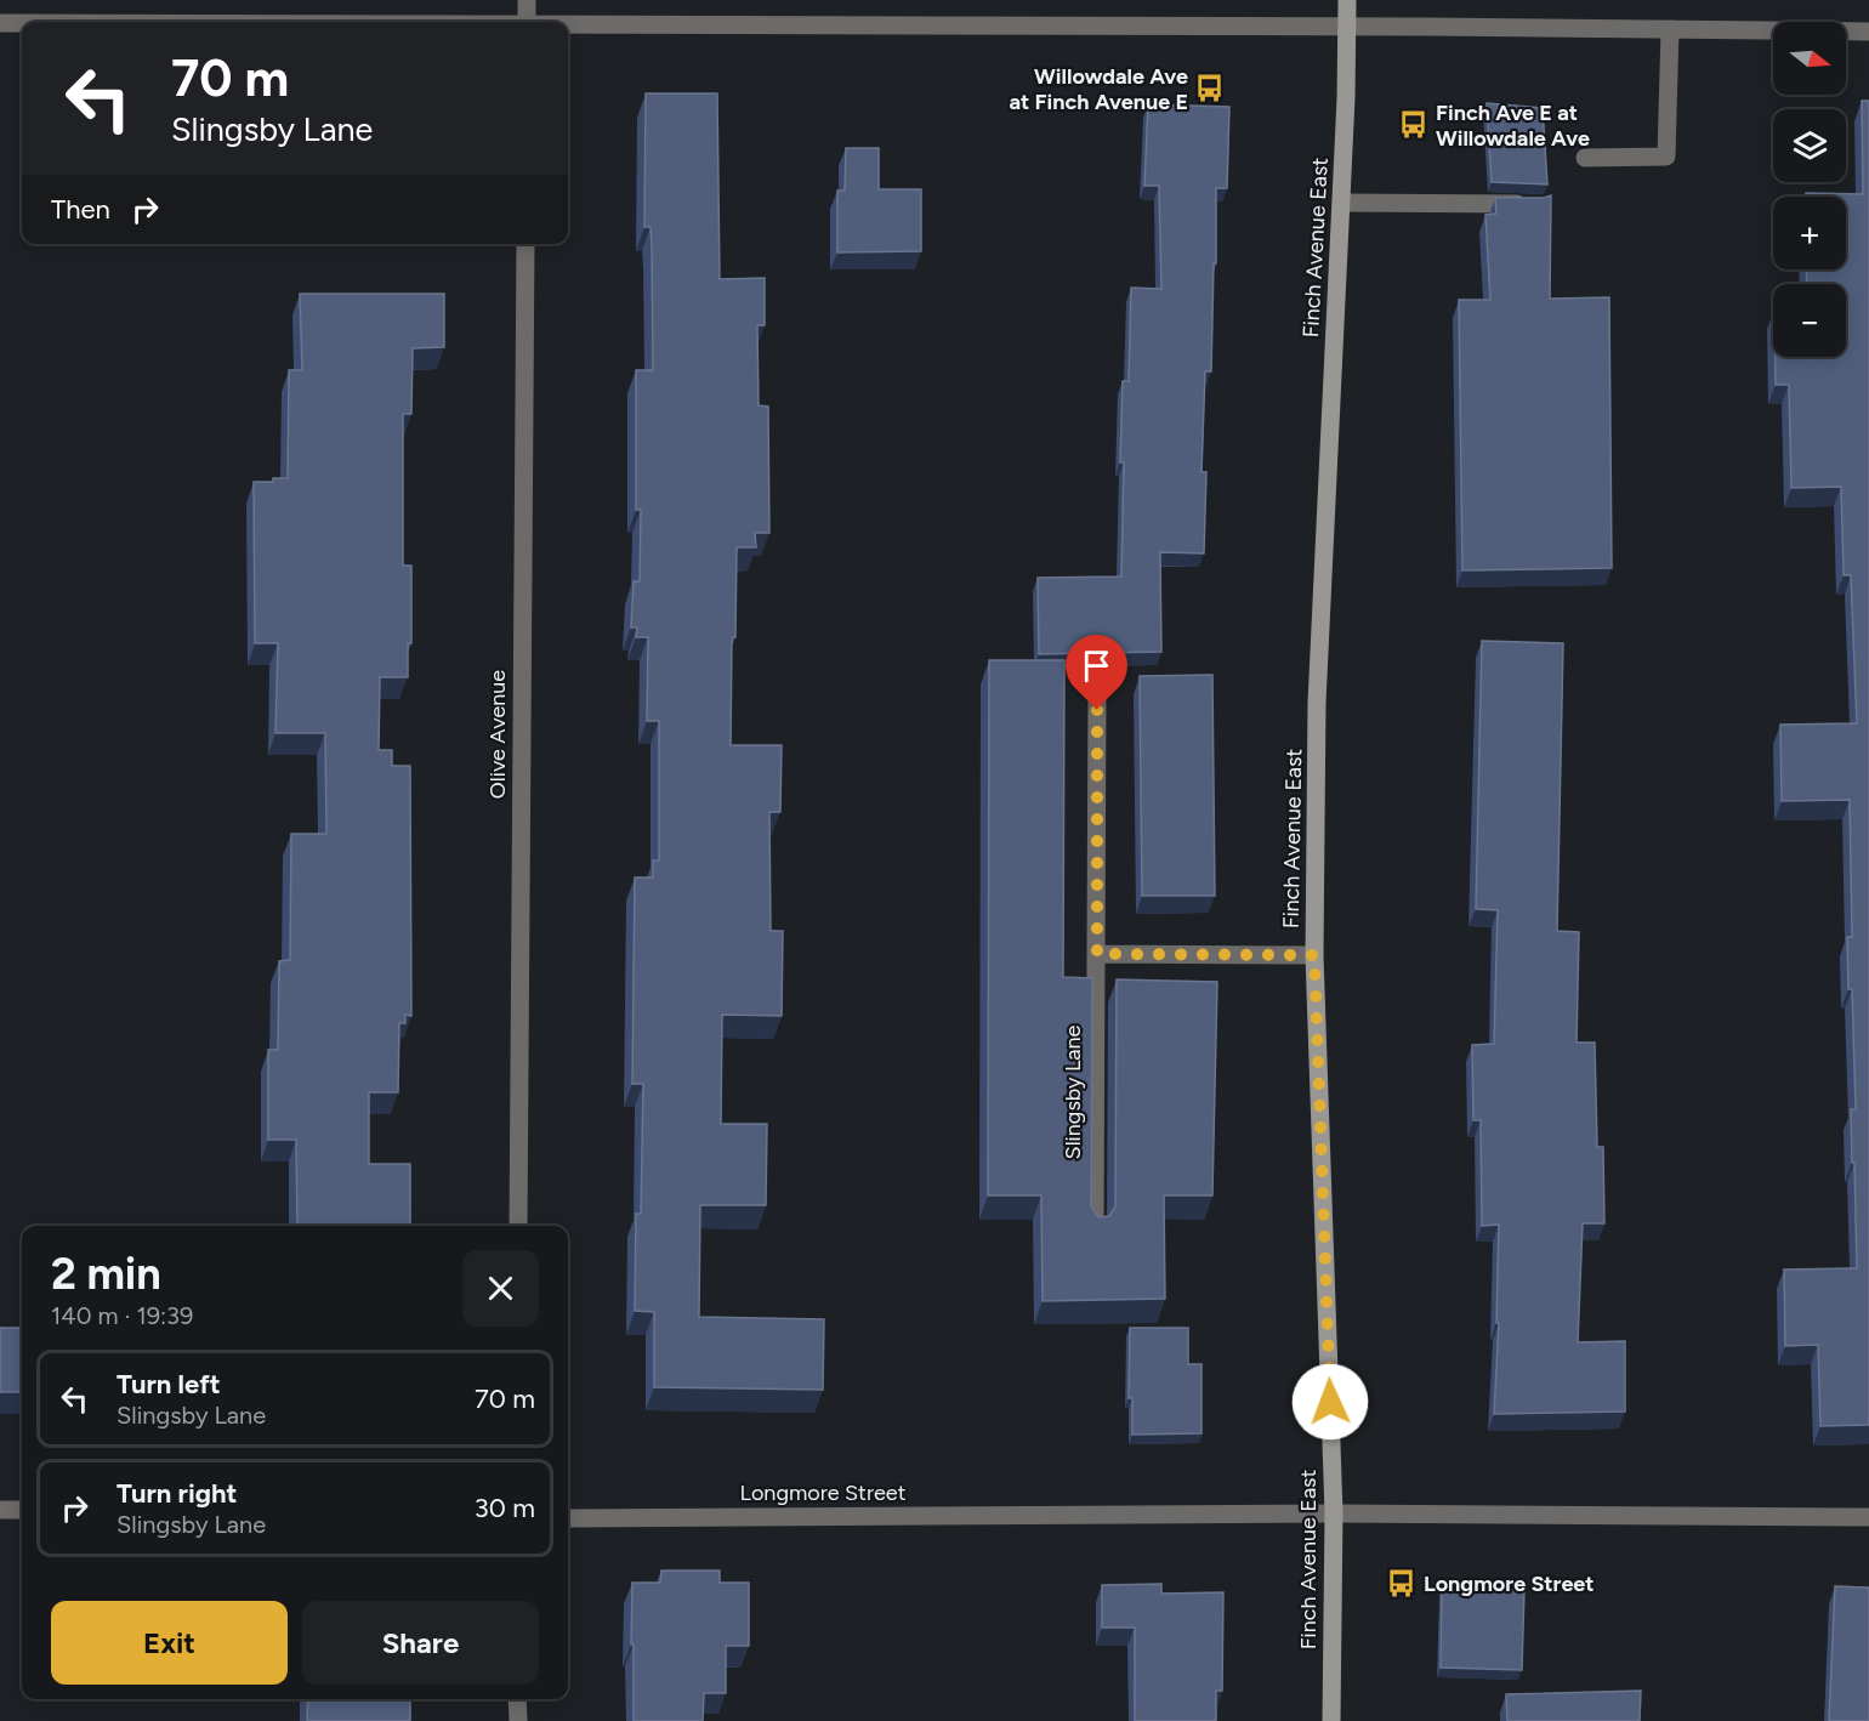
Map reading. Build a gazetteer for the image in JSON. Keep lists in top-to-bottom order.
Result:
{
  "streets": {
    "main road": ["Finch Avenue East"],
    "street": ["Olive Avenue", "Slingsby Lane", "Longmore Street"]
  },
  "crossings": [
    ["Finch Avenue East", "Longmore Street"]
  ],
  "places": {
    "bus stop": ["Willowdale Ave at Finch Avenue E", "Finch Ave E at Willowdale Ave", "Longmore Street"]
  },
  "north": "right",
  "page": {
    "map_buttons": ["+", "−"],
    "turn": ["70 m", "Slingsby Lane"],
    "then": "Then",
    "heading": ["2 min", "140 m · 19:39"],
    "list": [
      {
        "name": "Turn left",
        "note": "Slingsby Lane",
        "value": "70 m"
      },
      {
        "name": "Turn right",
        "note": "Slingsby Lane",
        "value": "30 m"
      }
    ],
    "buttons": ["Exit", "Share"]
  }
}
